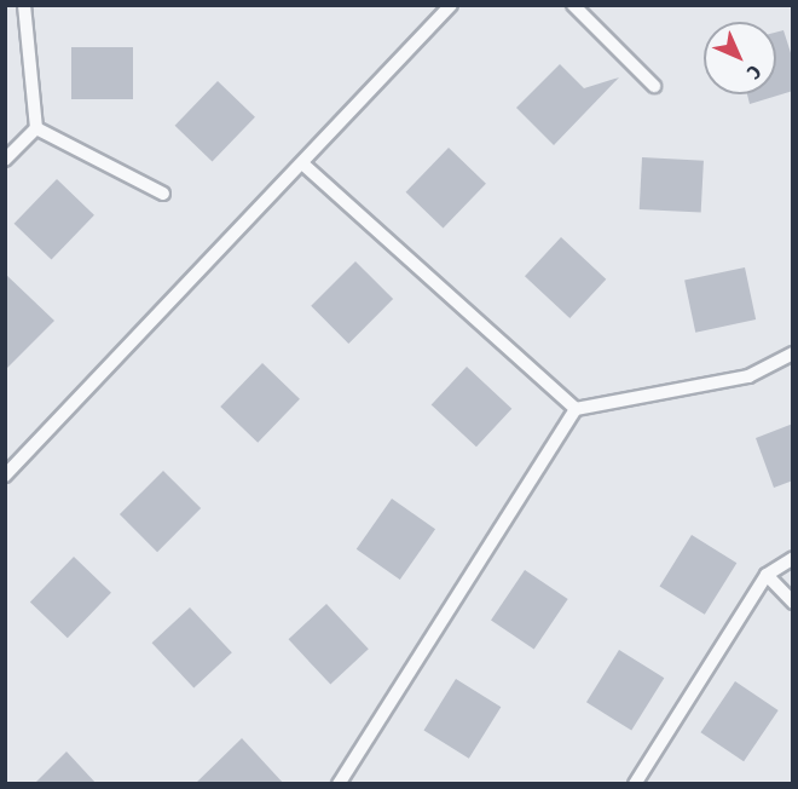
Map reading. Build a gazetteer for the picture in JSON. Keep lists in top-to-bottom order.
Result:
{
  "north": "bottom right"
}
